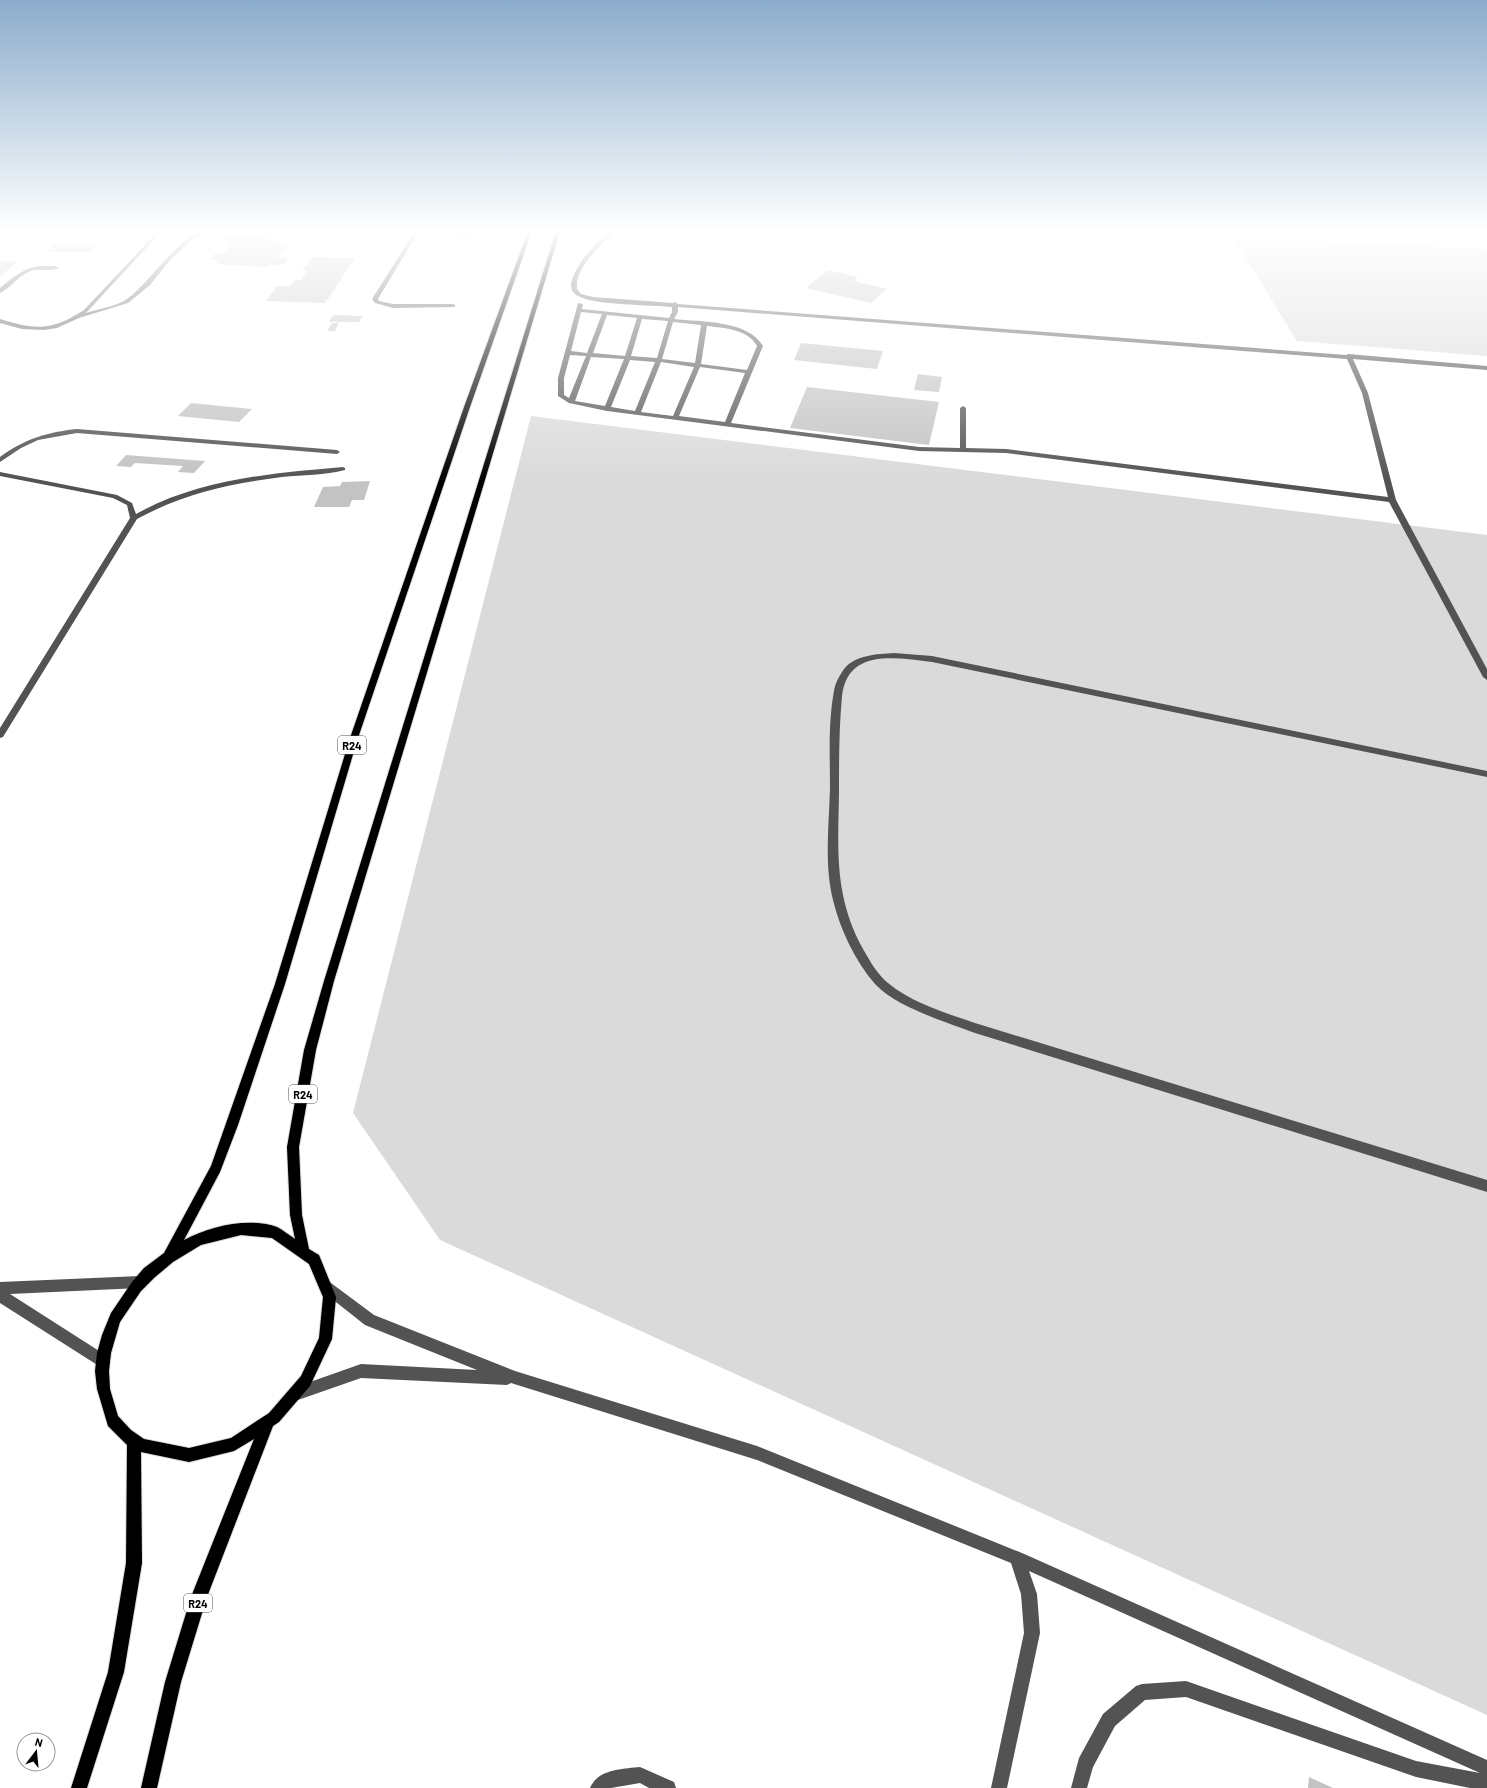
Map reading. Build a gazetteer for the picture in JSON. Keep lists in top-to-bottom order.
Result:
{
  "streets": {
    "main road": ["R24"]
  },
  "north": "top"
}
